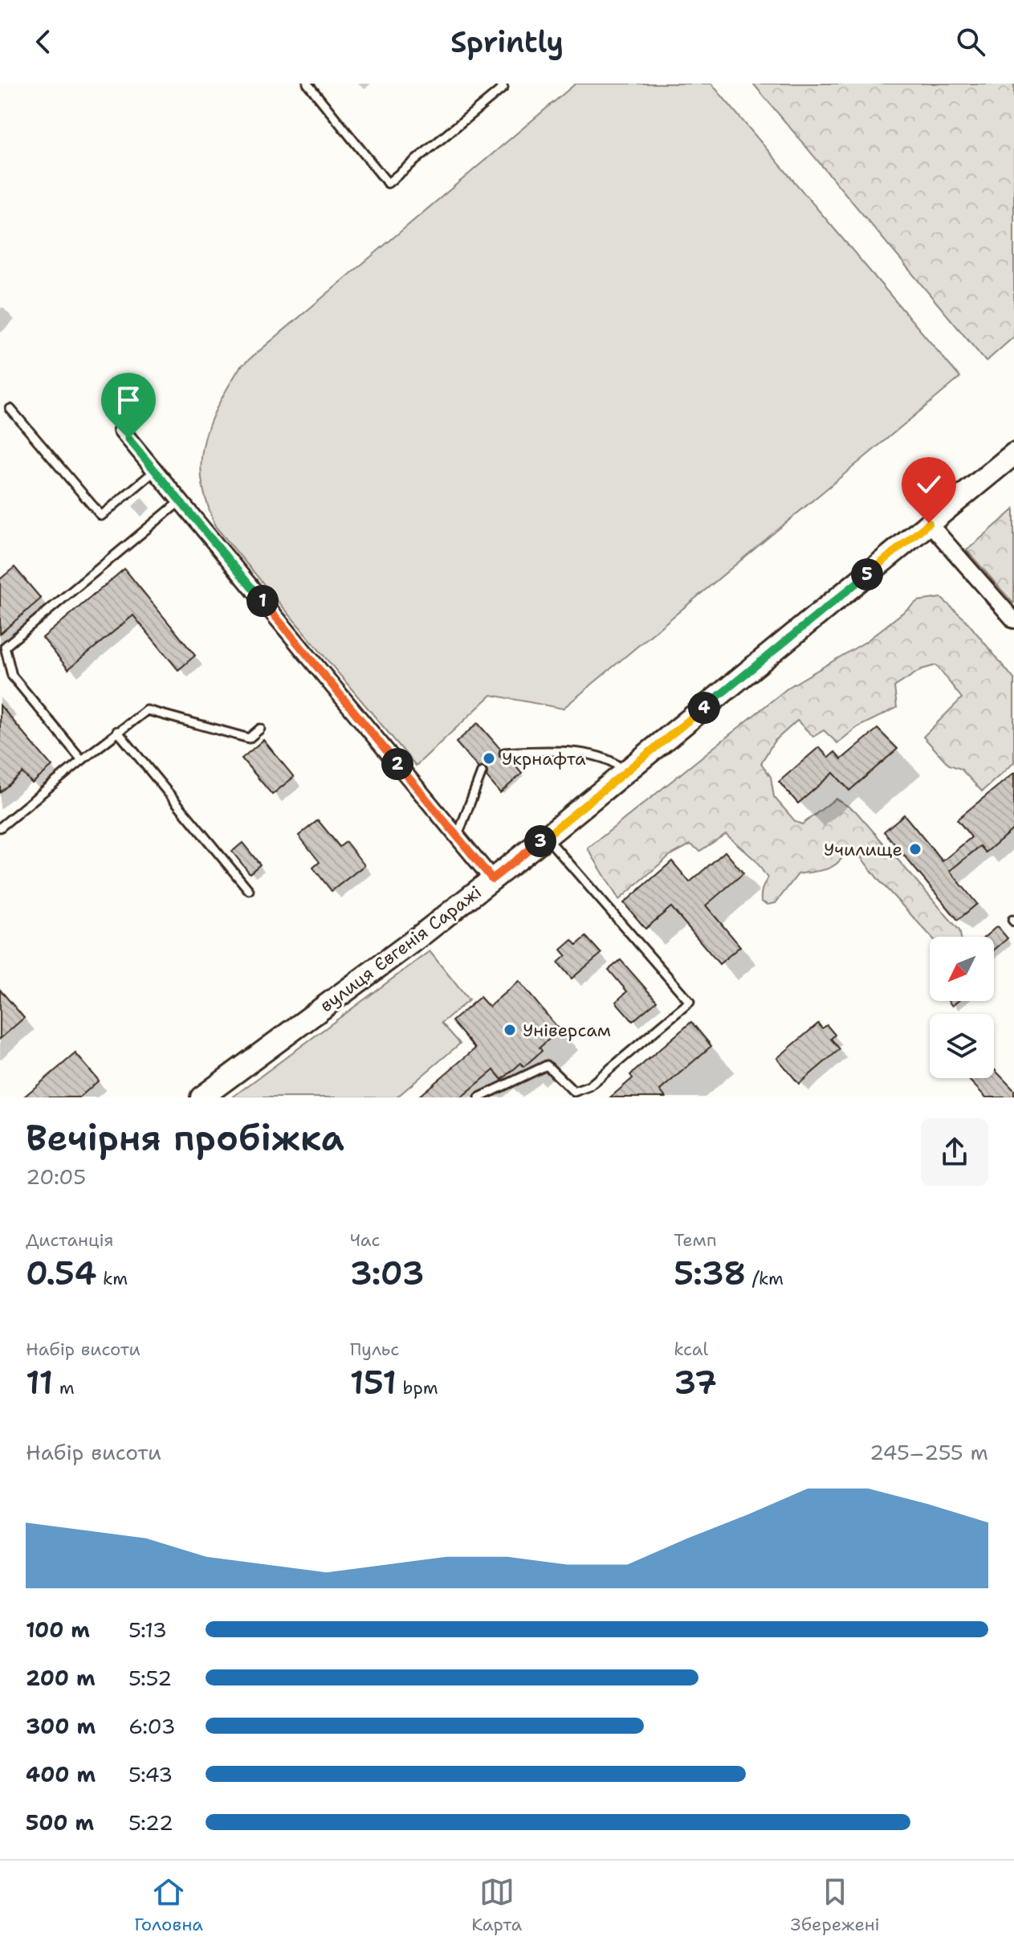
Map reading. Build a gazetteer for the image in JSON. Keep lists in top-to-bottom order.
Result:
{
  "streets": {
    "main road": ["вулиця Євгенія Саражі"]
  },
  "places": ["Укрнафта", "Училище", "Універсам"],
  "north": "bottom left",
  "page": {
    "header": "Sprintly",
    "pins": [
      "5",
      "1",
      "4",
      "2",
      "3"
    ],
    "heading": ["Вечірня пробіжка", "20:05"],
    "stats": [
      ["Дистанція", "0.54 km"],
      ["Час", "3:03"],
      ["Темп", "5:38 /km"],
      ["Набір висоти", "11 m"],
      ["Пульс", "151 bpm"],
      ["kcal", "37"]
    ],
    "chart": ["Набір висоти", "245–255 m"],
    "list": [
      {
        "name": "100 m",
        "note": "5:13"
      },
      {
        "name": "200 m",
        "note": "5:52"
      },
      {
        "name": "300 m",
        "note": "6:03"
      },
      {
        "name": "400 m",
        "note": "5:43"
      },
      {
        "name": "500 m",
        "note": "5:22"
      }
    ],
    "tabs": ["Головна", "Карта", "Збережені"]
  }
}
